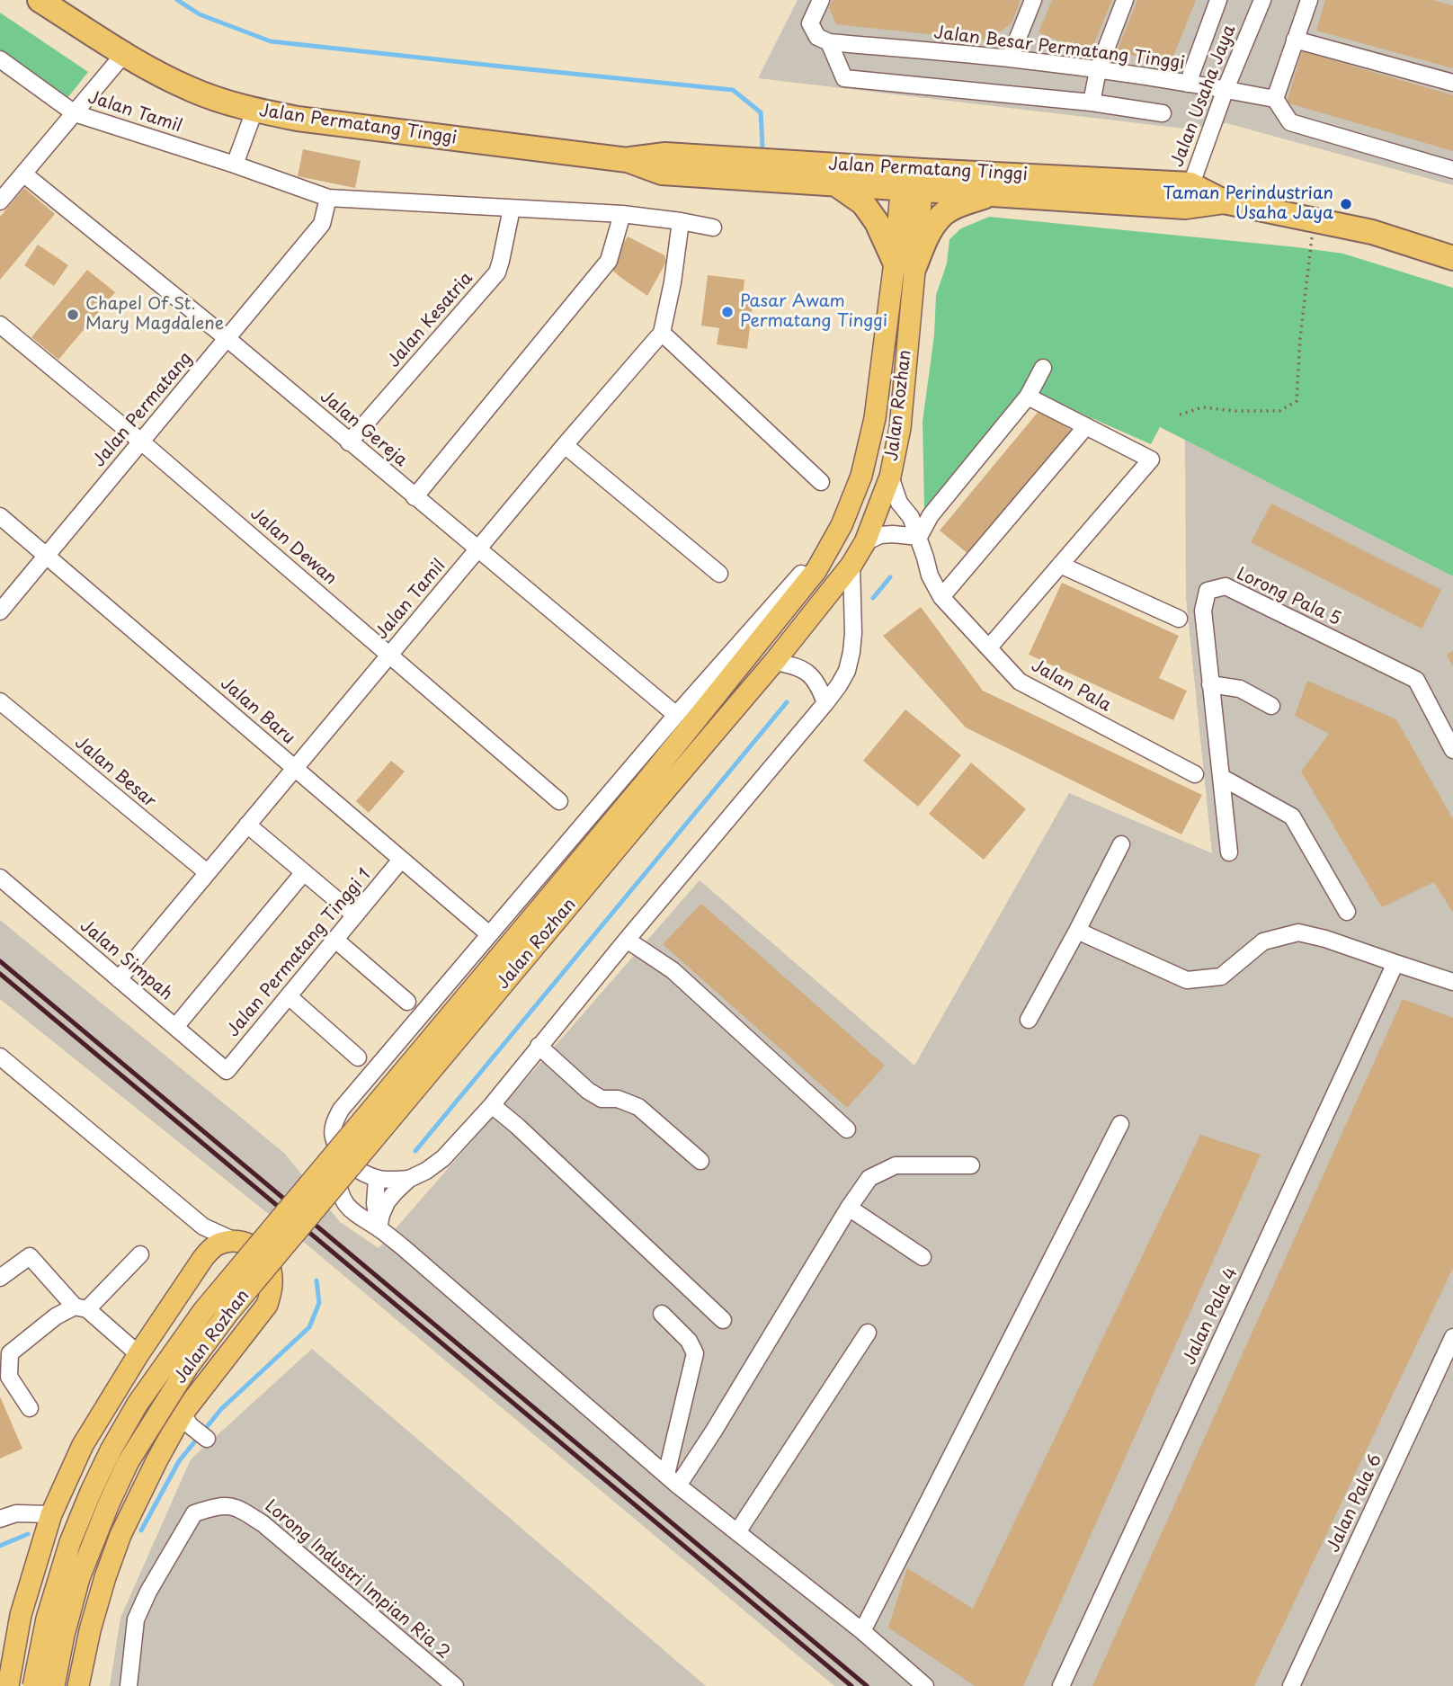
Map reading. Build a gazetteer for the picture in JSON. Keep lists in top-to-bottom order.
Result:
{
  "streets": {
    "highway": ["Jalan Permatang Tinggi"],
    "main road": ["Jalan Rozhan"],
    "street": [
      "Jalan Besar Permatang Tinggi",
      "Jalan Usaha Jaya",
      "Jalan Tamil",
      "Jalan Kesatria",
      "Jalan Permatang",
      "Jalan Gereja",
      "Jalan Dewan",
      "Lorong Pala 5",
      "Jalan Pala",
      "Jalan Baru",
      "Jalan Besar",
      "Jalan Permatang Tinggi 1",
      "Jalan Simpah",
      "Jalan Pala 4",
      "Jalan Pala 6",
      "Lorong Industri Impian Ria 2"
    ]
  },
  "crossings": [
    ["Jalan Besar Permatang Tinggi", "Jalan Usaha Jaya"],
    ["Jalan Usaha Jaya", "Jalan Permatang Tinggi"],
    ["Jalan Tamil", "Jalan Kesatria"],
    ["Jalan Tamil", "Jalan Permatang"],
    ["Jalan Tamil", "Jalan Gereja"],
    ["Jalan Tamil", "Jalan Dewan"],
    ["Jalan Tamil", "Jalan Baru"],
    ["Jalan Tamil", "Jalan Besar"],
    ["Jalan Tamil", "Jalan Simpah"],
    ["Jalan Permatang Tinggi", "Jalan Rozhan"],
    ["Jalan Kesatria", "Jalan Gereja"],
    ["Jalan Rozhan", "Jalan Pala"],
    ["Jalan Permatang", "Jalan Gereja"],
    ["Jalan Permatang", "Jalan Dewan"],
    ["Jalan Permatang", "Jalan Baru"],
    ["Jalan Baru", "Jalan Permatang Tinggi 1"],
    ["Jalan Permatang Tinggi 1", "Jalan Simpah"]
  ],
  "places": ["Taman Perindustrian Usaha Jaya", "Pasar Awam Permatang Tinggi", "Chapel Of St. Mary Magdalene"]
}
